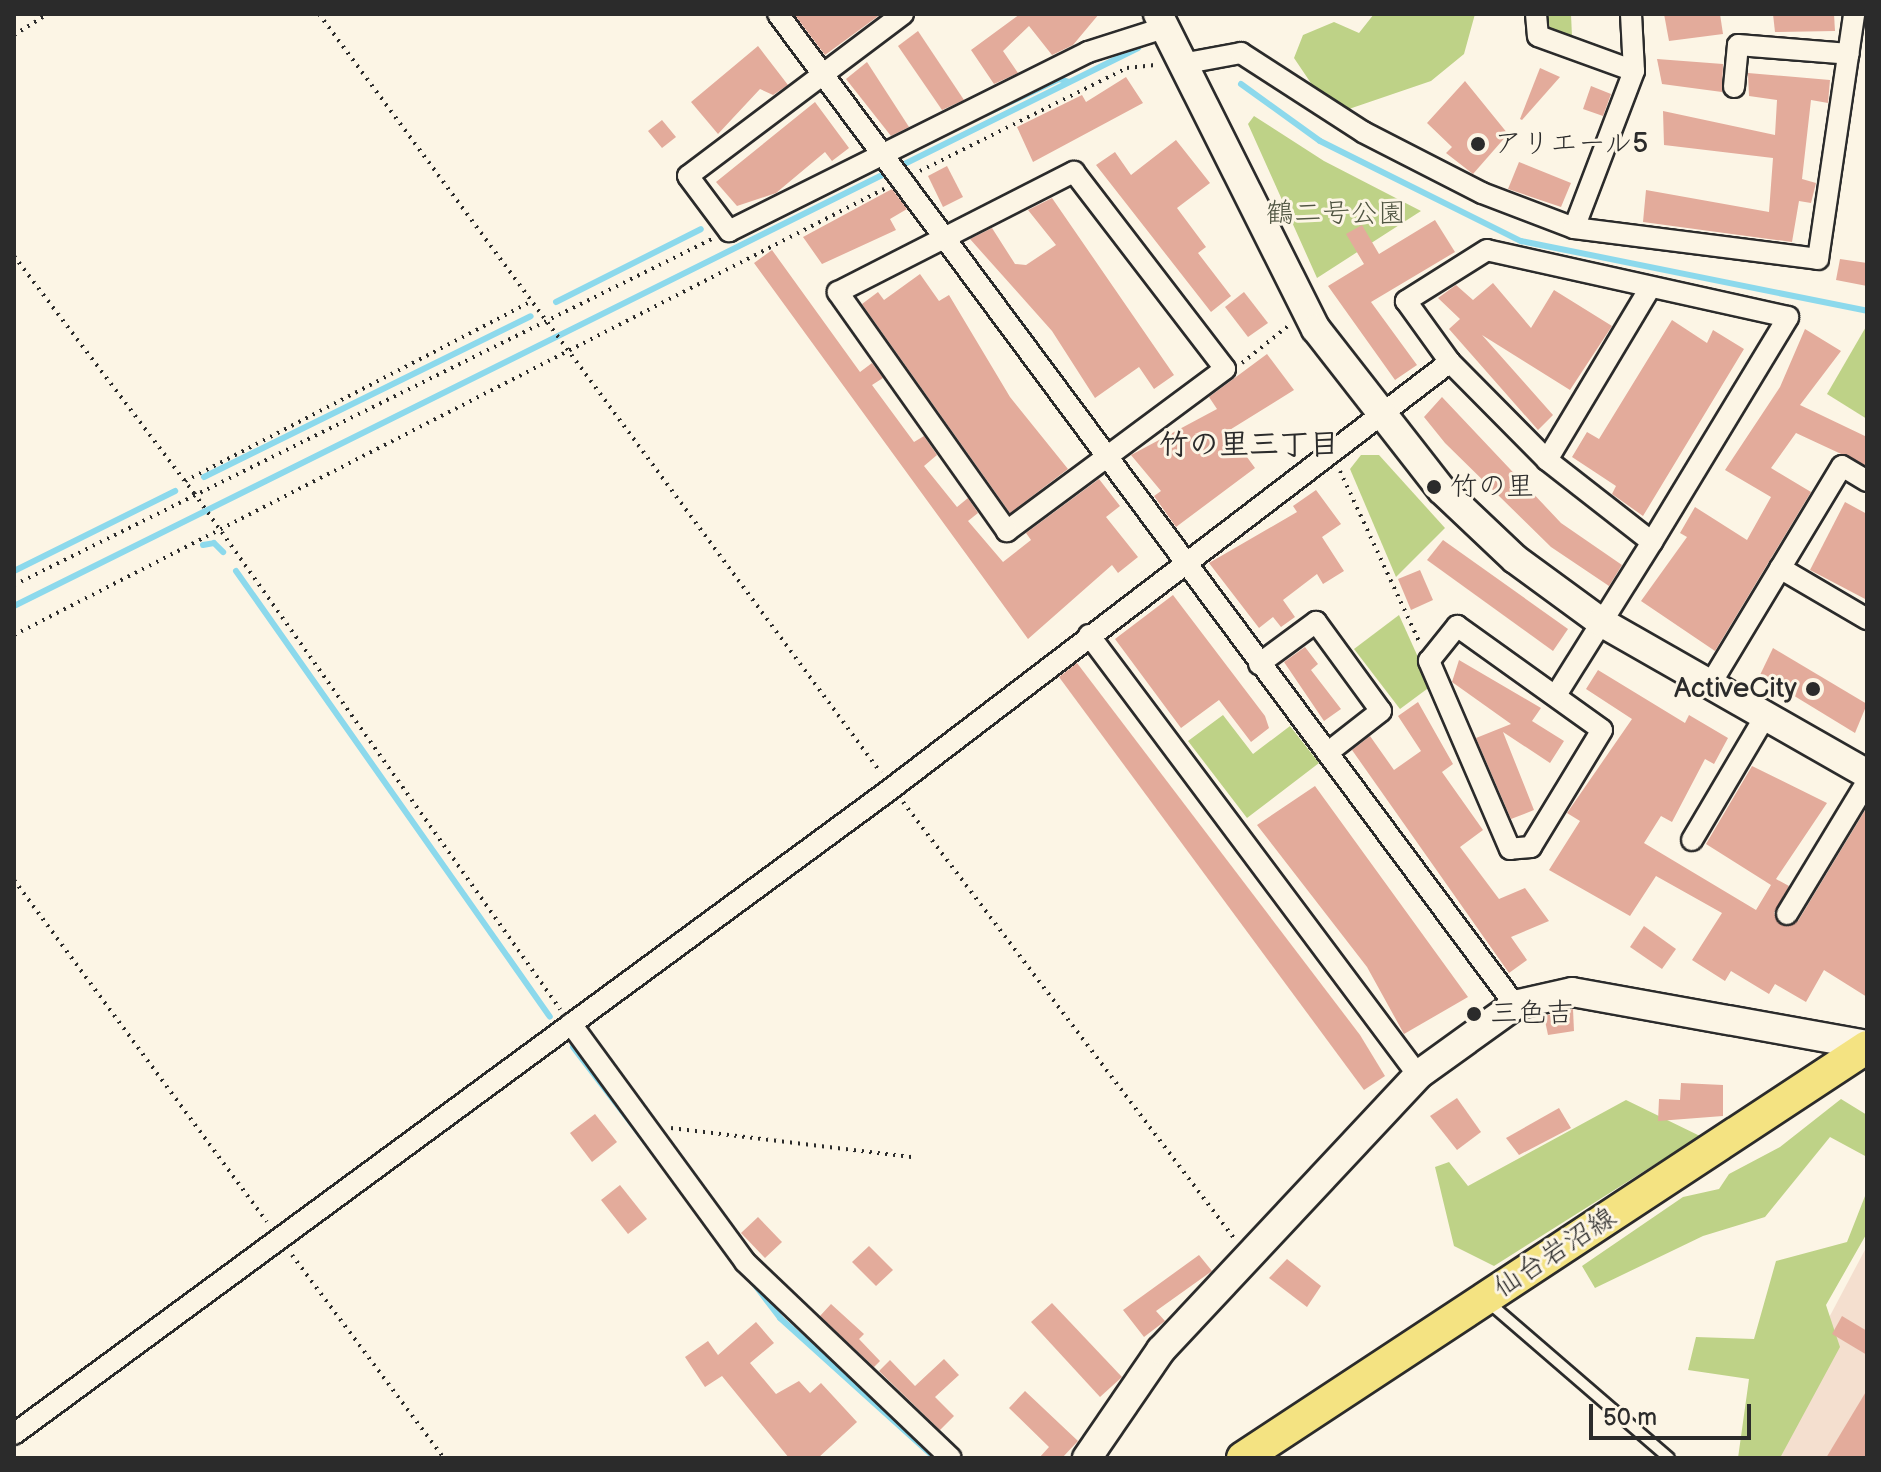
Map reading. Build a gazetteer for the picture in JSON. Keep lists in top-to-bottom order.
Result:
{
  "streets": {
    "main road": ["仙台岩沼線"]
  },
  "districts": ["竹の里三丁目"],
  "parks": ["鶴二号公園"],
  "places": [
    "アリエール5",
    "竹の里",
    "ActiveCity",
    "三色吉"
  ],
  "scale_bar": "50 m"
}
